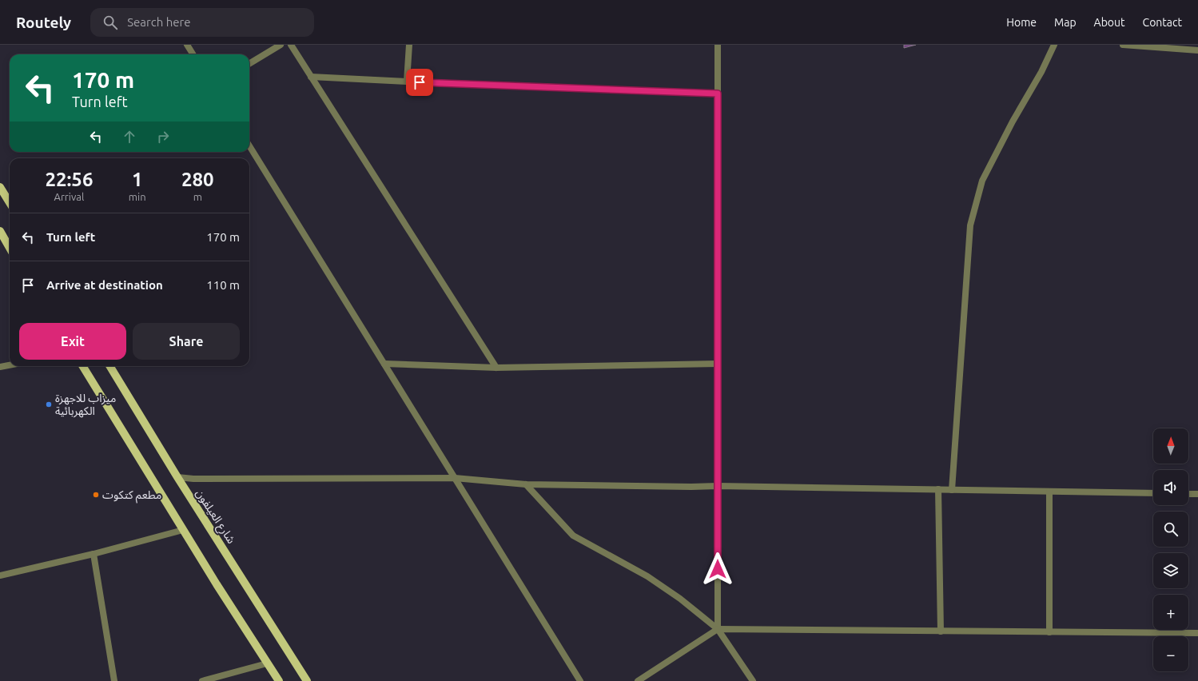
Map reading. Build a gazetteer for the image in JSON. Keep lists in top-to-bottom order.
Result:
{
  "streets": {
    "main road": ["شارع العيلفون"]
  },
  "places": ["ميزاب للاجهزة الكهربائية", "مطعم كتكوت"],
  "north": "top",
  "page": {
    "header": "Routely",
    "search": "Search here",
    "nav": [
      "Home",
      "Map",
      "About",
      "Contact"
    ],
    "turn": ["170 m", "Turn left"],
    "eta": [
      "22:56",
      "Arrival",
      "1",
      "min",
      "280",
      "m"
    ],
    "list": [
      {
        "name": "Turn left",
        "value": "170 m"
      },
      {
        "name": "Arrive at destination",
        "value": "110 m"
      }
    ],
    "buttons": ["Exit", "Share"],
    "map_buttons": ["+", "−"]
  }
}
